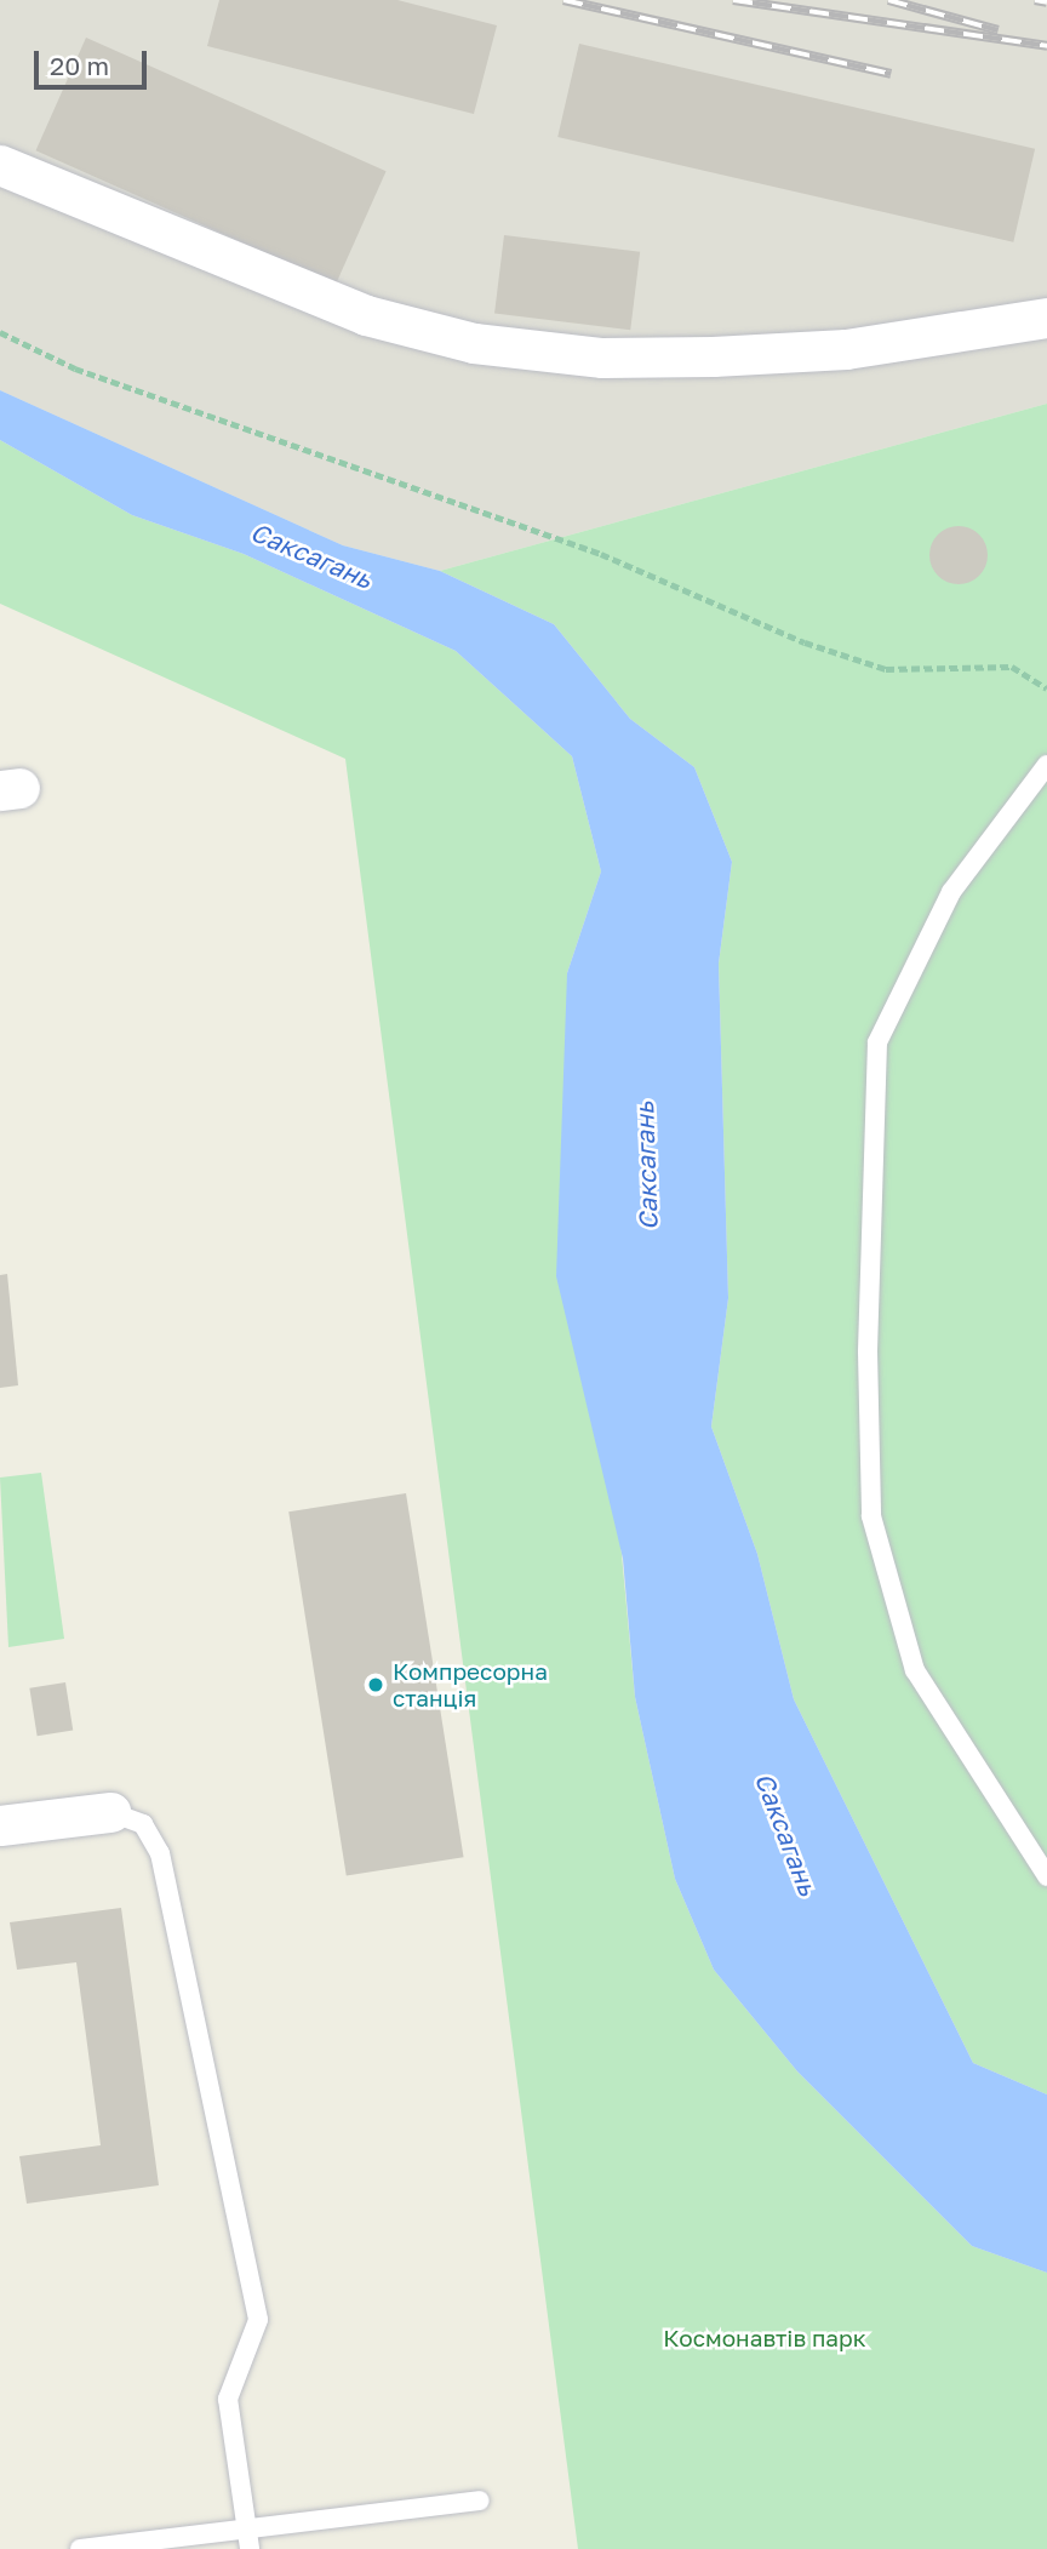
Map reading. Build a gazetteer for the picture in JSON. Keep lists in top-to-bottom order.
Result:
{
  "water": ["Саксагань"],
  "parks": ["Космонавтів парк"],
  "places": ["Компресорна станція"],
  "scale_bar": "20 m"
}
